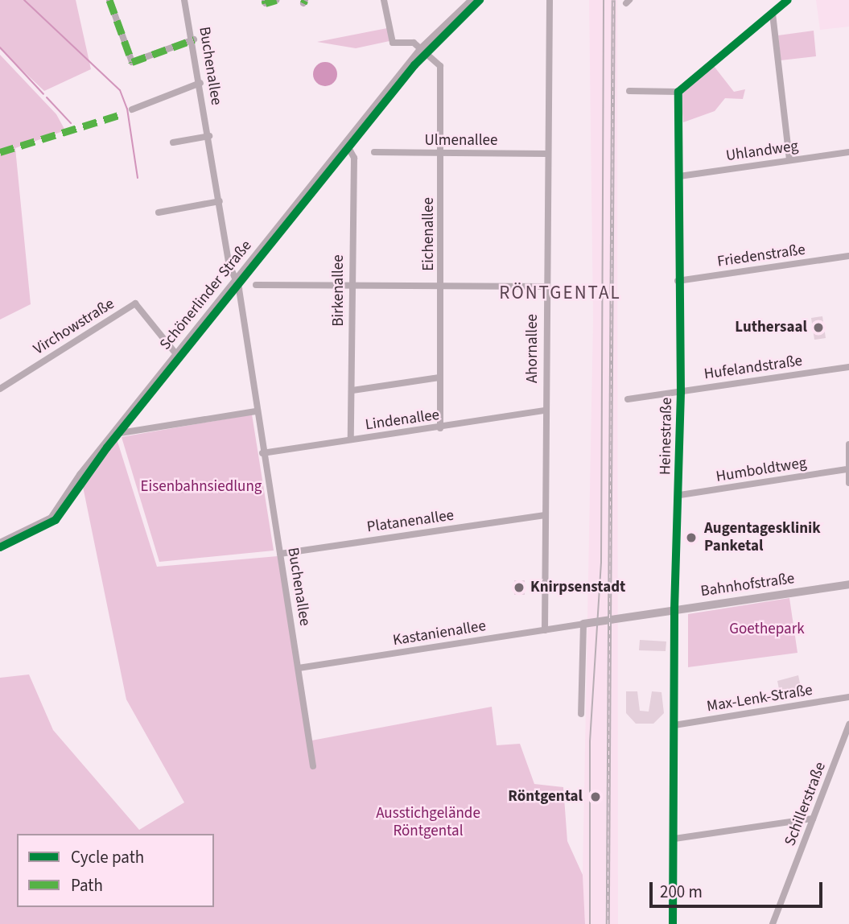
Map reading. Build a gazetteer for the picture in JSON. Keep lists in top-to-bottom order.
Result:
{
  "streets": {
    "street": [
      "Buchenallee",
      "Ulmenallee",
      "Uhlandweg",
      "Eichenallee",
      "Friedenstraße",
      "Birkenallee",
      "Schönerlinder Straße",
      "Virchowstraße",
      "Ahornallee",
      "Hufelandstraße",
      "Lindenallee",
      "Heinestraße",
      "Humboldtweg",
      "Platanenallee",
      "Bahnhofstraße",
      "Kastanienallee",
      "Max-Lenk-Straße",
      "Schillerstraße"
    ]
  },
  "crossings": [
    ["Buchenallee", "Schönerlinder Straße"],
    ["Buchenallee", "Lindenallee"],
    ["Buchenallee", "Platanenallee"],
    ["Buchenallee", "Kastanienallee"],
    ["Ulmenallee", "Eichenallee"],
    ["Ulmenallee", "Ahornallee"],
    ["Uhlandweg", "Heinestraße"],
    ["Eichenallee", "Schönerlinder Straße"],
    ["Eichenallee", "Lindenallee"],
    ["Friedenstraße", "Heinestraße"],
    ["Birkenallee", "Schönerlinder Straße"],
    ["Birkenallee", "Lindenallee"],
    ["Schönerlinder Straße", "Virchowstraße"],
    ["Ahornallee", "Lindenallee"],
    ["Ahornallee", "Platanenallee"],
    ["Ahornallee", "Kastanienallee"],
    ["Hufelandstraße", "Heinestraße"],
    ["Heinestraße", "Humboldtweg"],
    ["Heinestraße", "Bahnhofstraße"],
    ["Heinestraße", "Max-Lenk-Straße"],
    ["Bahnhofstraße", "Kastanienallee"]
  ],
  "districts": ["RÖNTGENTAL"],
  "parks": ["Eisenbahnsiedlung", "Goethepark", "Ausstichgelände Röntgental"],
  "places": [
    "Luthersaal",
    "Augentagesklinik Panketal",
    "Knirpsenstadt",
    "Röntgental"
  ],
  "legend": ["Cycle path", "Path"],
  "scale_bar": "200 m"
}
